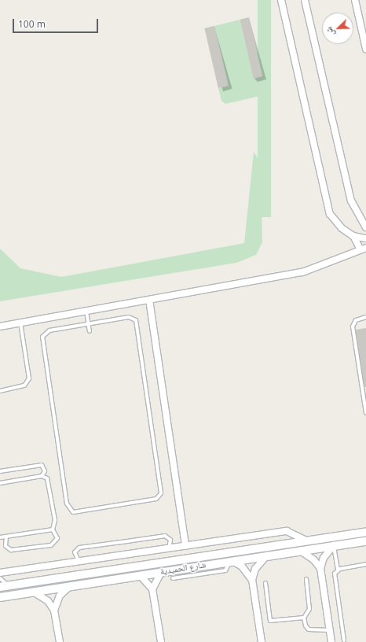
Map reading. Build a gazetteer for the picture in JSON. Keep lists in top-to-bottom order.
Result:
{
  "streets": {
    "street": ["شارع الحميدية"]
  },
  "scale_bar": "100 m",
  "north": "bottom left"
}
